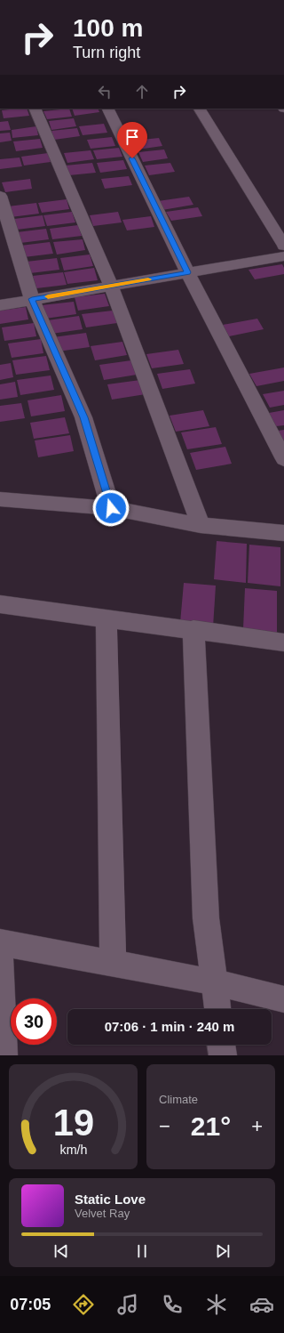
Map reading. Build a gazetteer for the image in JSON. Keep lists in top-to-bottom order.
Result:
{
  "page": {
    "turn": ["100 m", "Turn right"],
    "limit": "30",
    "trip": "07:06 · 1 min · 240 m",
    "tile": "Climate",
    "heat": ["−", "21°", "+"],
    "song": ["Static Love", "Velvet Ray"],
    "tabs": "07:05",
    "gauge": ["19", "km/h"]
  }
}
